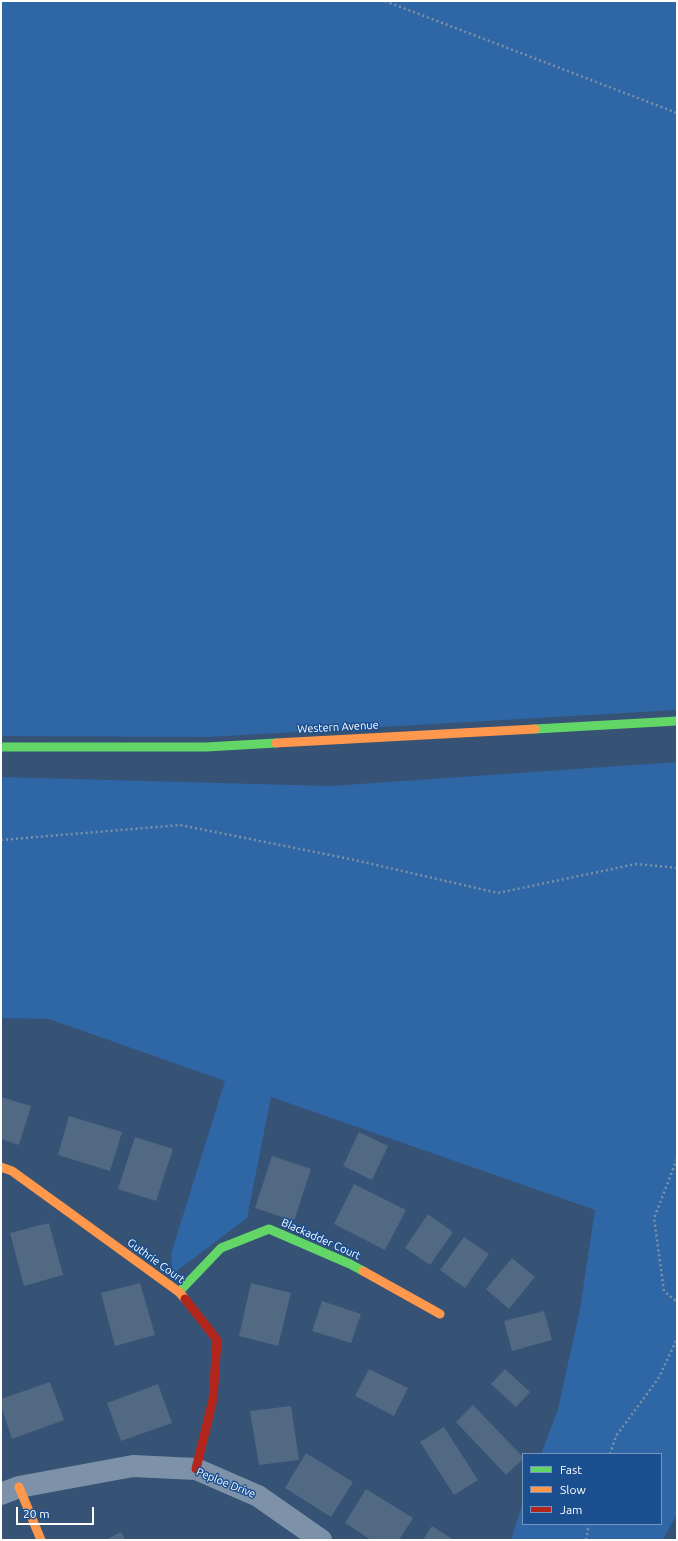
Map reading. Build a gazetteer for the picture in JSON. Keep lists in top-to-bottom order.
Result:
{
  "streets": {
    "street": [
      "Western Avenue",
      "Blackadder Court",
      "Guthrie Court",
      "Peploe Drive"
    ]
  },
  "crossings": [
    ["Blackadder Court", "Guthrie Court"],
    ["Guthrie Court", "Peploe Drive"]
  ],
  "legend": ["Fast", "Slow", "Jam"],
  "scale_bar": "20 m"
}
